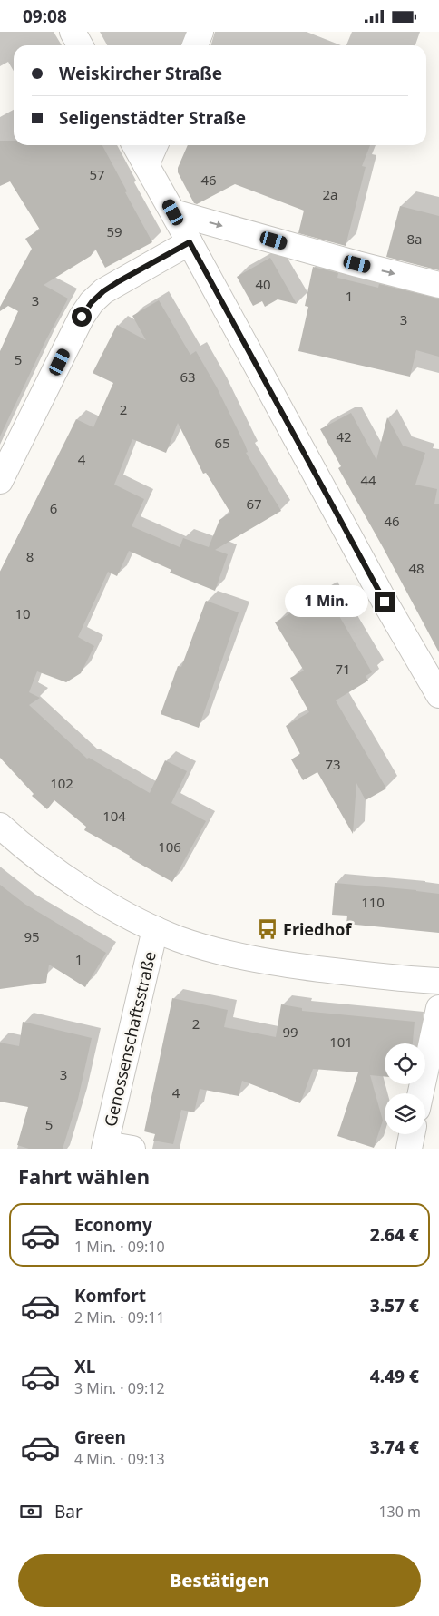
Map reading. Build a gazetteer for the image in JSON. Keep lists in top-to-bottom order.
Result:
{
  "streets": {
    "street": ["Genossenschaftsstraße"]
  },
  "places": {
    "bus stop": ["Friedhof"]
  },
  "house_numbers": [
    "57",
    "46",
    "2a",
    "59",
    "8a",
    "40",
    "1",
    "3",
    "3",
    "5",
    "63",
    "2",
    "42",
    "65",
    "4",
    "44",
    "67",
    "6",
    "46",
    "8",
    "48",
    "10",
    "71",
    "73",
    "102",
    "104",
    "106",
    "110",
    "95",
    "1",
    "2",
    "99",
    "101",
    "3",
    "4",
    "5"
  ],
  "page": {
    "status": "09:08",
    "banner": ["Weiskircher Straße", "Seligenstädter Straße"],
    "bubble": "1 Min.",
    "heading": "Fahrt wählen",
    "list": [
      {
        "name": "Economy",
        "note": "1 Min. · 09:10",
        "value": "2.64 €"
      },
      {
        "name": "Komfort",
        "note": "2 Min. · 09:11",
        "value": "3.57 €"
      },
      {
        "name": "XL",
        "note": "3 Min. · 09:12",
        "value": "4.49 €"
      },
      {
        "name": "Green",
        "note": "4 Min. · 09:13",
        "value": "3.74 €"
      }
    ],
    "pay": ["Bar", "130 m"],
    "buttons": "Bestätigen"
  }
}
